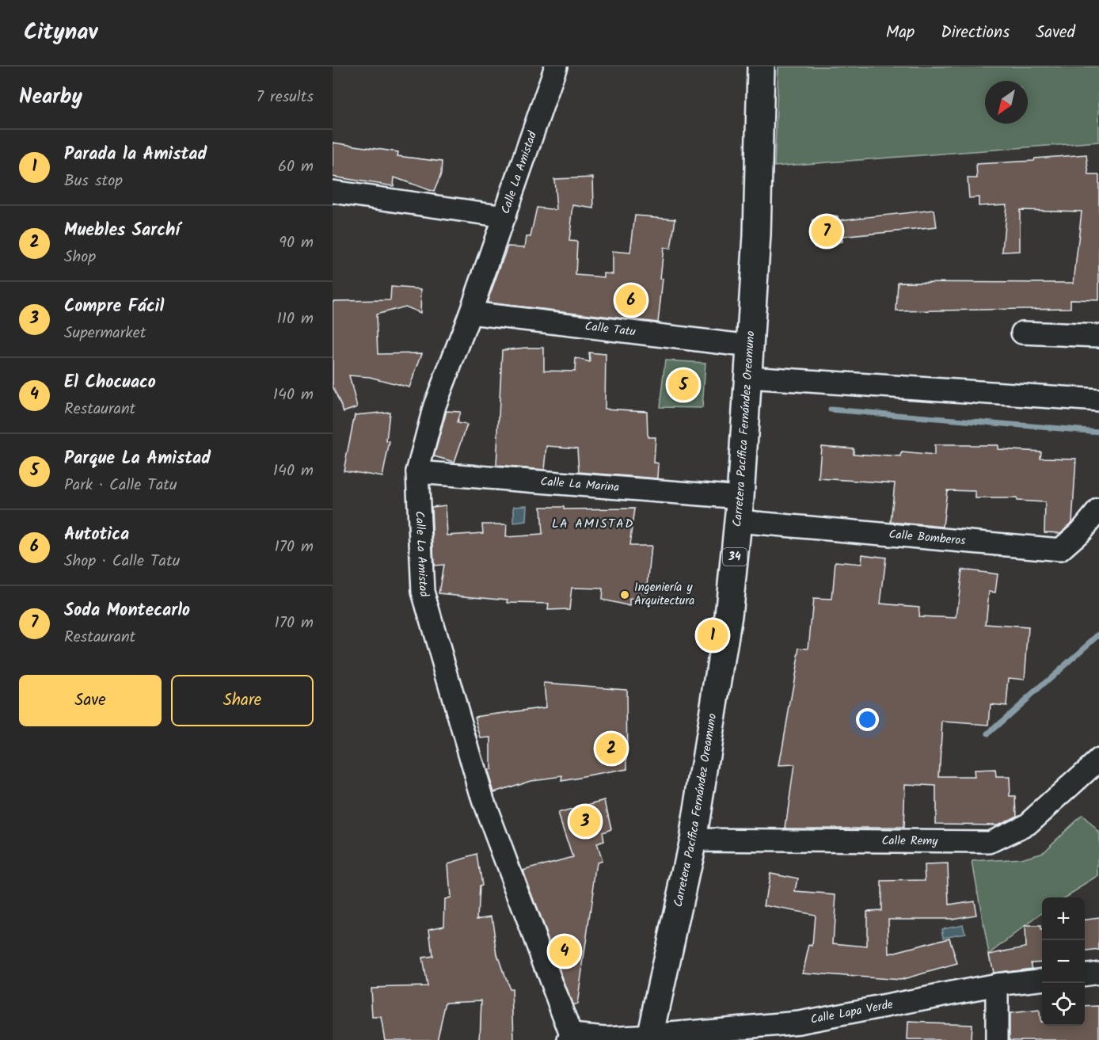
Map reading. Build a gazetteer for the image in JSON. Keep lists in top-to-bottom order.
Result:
{
  "streets": {
    "highway": ["Carretera Pacífica Fernández Oreamuno", "34"],
    "street": [
      "Calle La Amistad",
      "Calle Tatu",
      "Calle La Marina",
      "Calle Bomberos",
      "Calle Remy",
      "Calle Lapa Verde"
    ]
  },
  "crossings": [
    ["Calle La Amistad", "Calle Tatu"],
    ["Calle La Amistad", "Calle La Marina"],
    ["Calle La Amistad", "Calle Lapa Verde"],
    ["Calle Tatu", "Carretera Pacífica Fernández Oreamuno"],
    ["Carretera Pacífica Fernández Oreamuno", "Calle La Marina"],
    ["Carretera Pacífica Fernández Oreamuno", "Calle Bomberos"],
    ["Carretera Pacífica Fernández Oreamuno", "Calle Remy"],
    ["Carretera Pacífica Fernández Oreamuno", "Calle Lapa Verde"],
    ["Calle La Marina", "Calle Bomberos"]
  ],
  "districts": ["LA AMISTAD"],
  "places": ["Ingeniería y Arquitectura"],
  "north": "bottom left",
  "page": {
    "header": "Citynav",
    "nav": ["Map", "Directions", "Saved"],
    "heading": ["Nearby", "7 results"],
    "list": [
      {
        "mark": "1",
        "name": "Parada la Amistad",
        "note": "Bus stop",
        "value": "60 m"
      },
      {
        "mark": "2",
        "name": "Muebles Sarchí",
        "note": "Shop",
        "value": "90 m"
      },
      {
        "mark": "3",
        "name": "Compre Fácil",
        "note": "Supermarket",
        "value": "110 m"
      },
      {
        "mark": "4",
        "name": "El Chocuaco",
        "note": "Restaurant",
        "value": "140 m"
      },
      {
        "mark": "5",
        "name": "Parque La Amistad",
        "note": "Park · Calle Tatu",
        "value": "140 m"
      },
      {
        "mark": "6",
        "name": "Autotica",
        "note": "Shop · Calle Tatu",
        "value": "170 m"
      },
      {
        "mark": "7",
        "name": "Soda Montecarlo",
        "note": "Restaurant",
        "value": "170 m"
      }
    ],
    "pins": [
      "7",
      "6",
      "5",
      "1",
      "2",
      "3",
      "4"
    ],
    "buttons": ["Save", "Share"],
    "map_buttons": ["+", "−"]
  }
}
